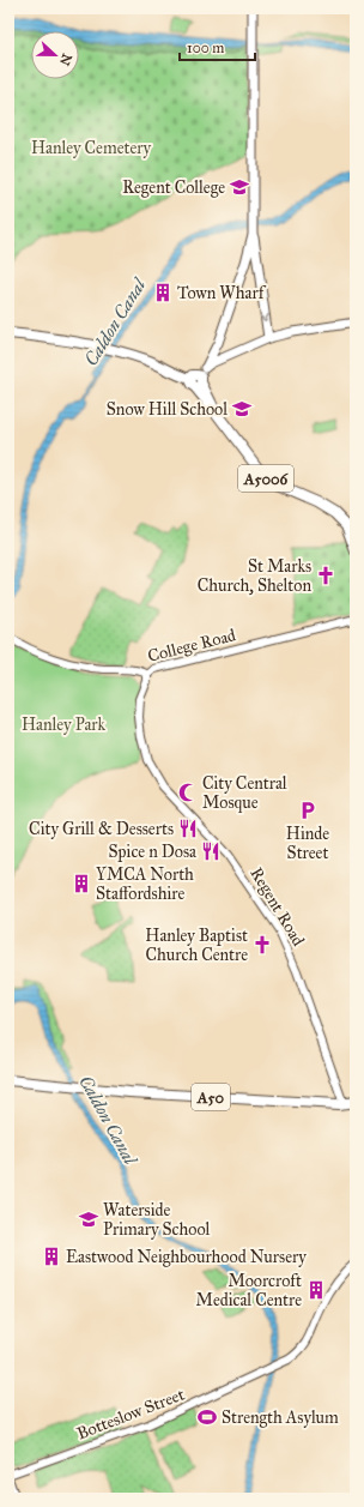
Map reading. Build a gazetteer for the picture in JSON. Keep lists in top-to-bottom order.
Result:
{
  "streets": {
    "main road": ["A5006", "A50"],
    "street": ["College Road", "Regent Road", "Botteslow Street"]
  },
  "crossings": [
    ["College Road", "Regent Road"],
    ["Regent Road", "A50"]
  ],
  "water": ["Caldon Canal"],
  "parks": ["Hanley Cemetery", "Hanley Park"],
  "places": {
    "school or university": ["Regent College", "Snow Hill School", "Waterside Primary School"],
    "building": [
      "Town Wharf",
      "YMCA North Staffordshire",
      "Eastwood Neighbourhood Nursery",
      "Moorcroft Medical Centre"
    ],
    "church": ["St Marks Church, Shelton", "Hanley Baptist Church Centre"],
    "mosque": ["City Central Mosque"],
    "parking": ["Hinde Street"],
    "restaurant": ["City Grill & Desserts", "Spice n Dosa"],
    "sports": ["Strength Asylum"]
  },
  "scale_bar": "100 m",
  "north": "right"
}
